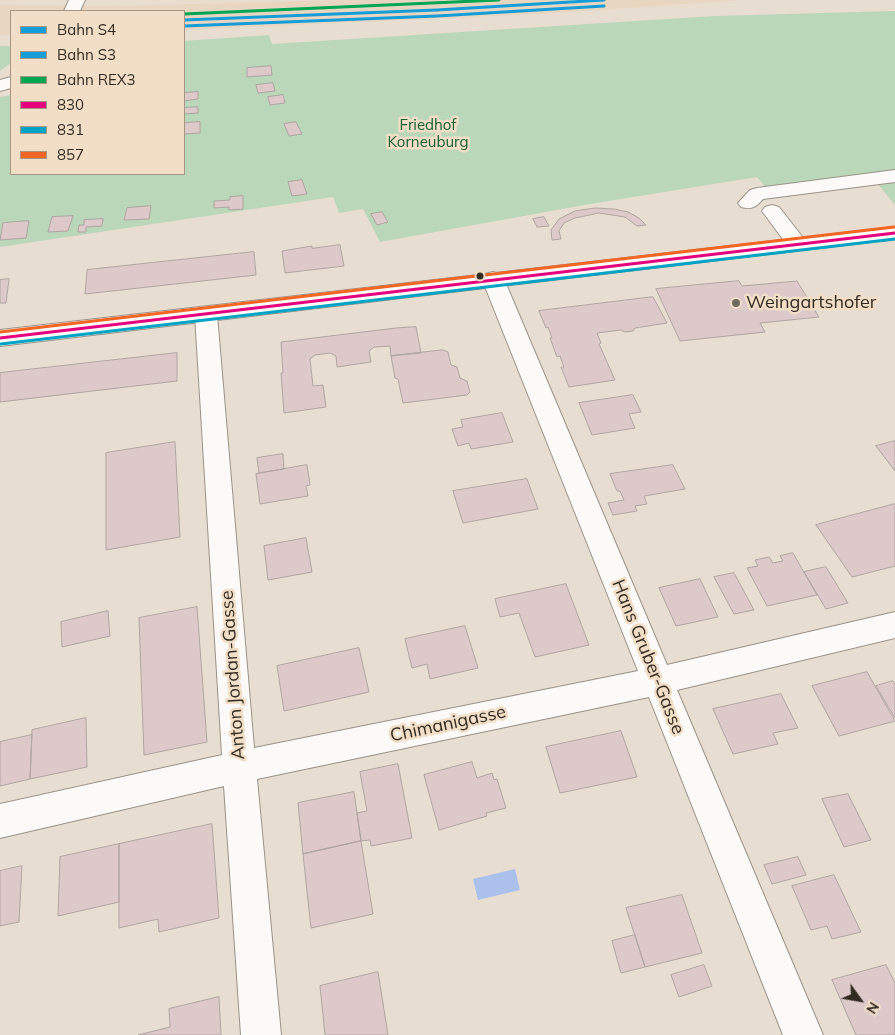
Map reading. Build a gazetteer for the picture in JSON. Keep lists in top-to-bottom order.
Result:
{
  "streets": {
    "street": ["Hans Gruber-Gasse", "Anton Jordan-Gasse", "Chimanigasse"]
  },
  "crossings": [
    ["Hans Gruber-Gasse", "Chimanigasse"],
    ["Anton Jordan-Gasse", "Chimanigasse"]
  ],
  "parks": ["Friedhof Korneuburg"],
  "places": ["Weingartshofer"],
  "lines": [
    "rail line S4",
    "rail line REX3",
    "rail line S3",
    "transit line 857",
    "transit line 830",
    "transit line 831"
  ],
  "legend": [
    "Bahn S4",
    "Bahn S3",
    "Bahn REX3",
    "830",
    "831",
    "857"
  ],
  "north": "bottom right"
}
